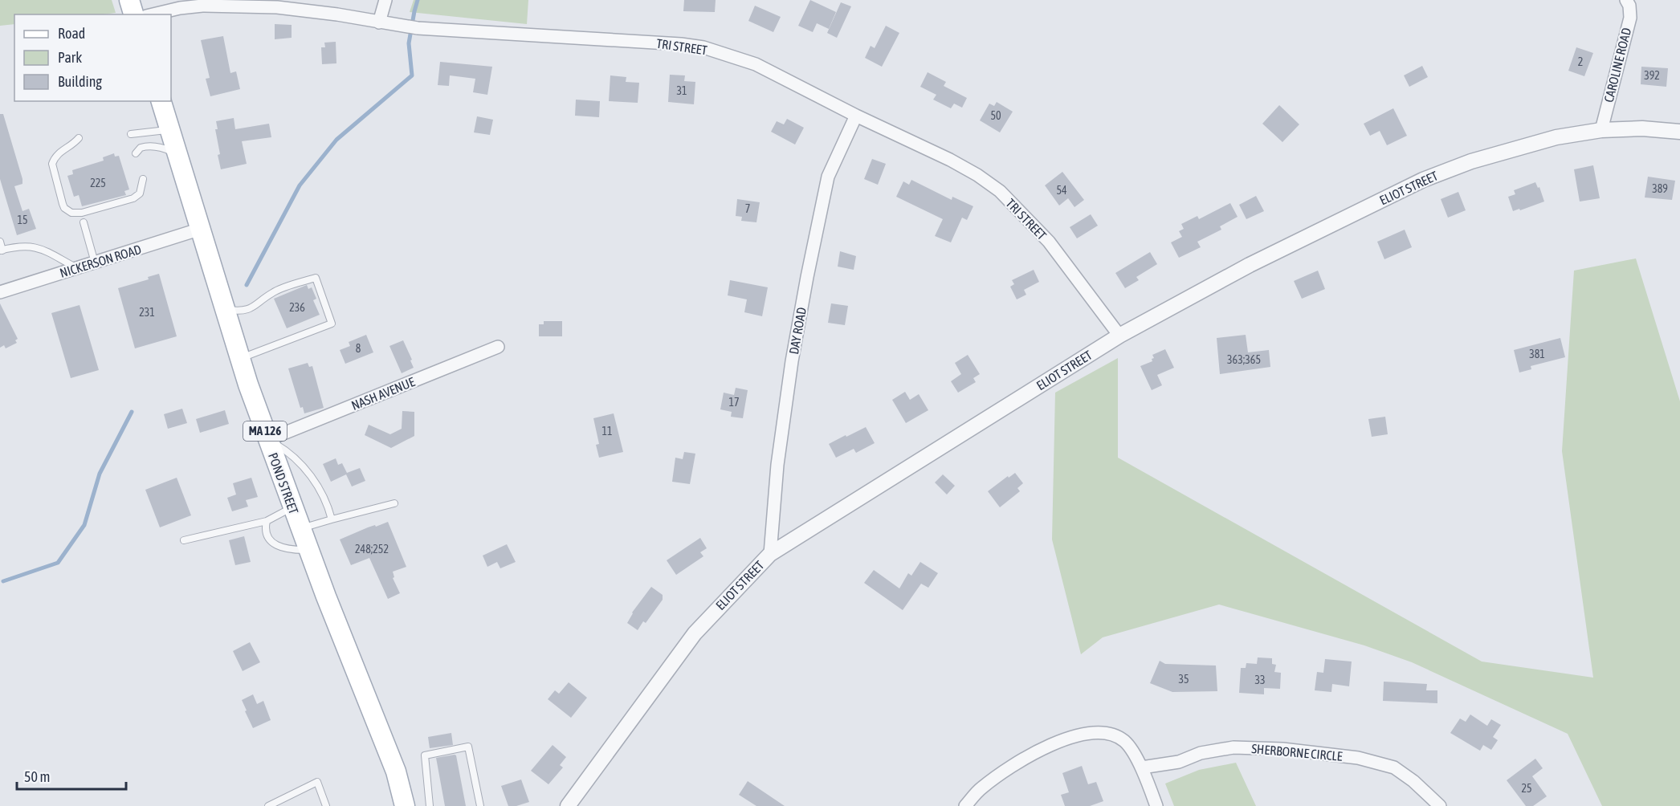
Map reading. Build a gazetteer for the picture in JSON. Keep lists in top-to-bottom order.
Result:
{
  "streets": {
    "main road": ["MA 126", "POND STREET"],
    "street": [
      "TRI STREET",
      "CAROLINE ROAD",
      "ELIOT STREET",
      "NICKERSON ROAD",
      "DAY ROAD",
      "NASH AVENUE",
      "SHERBORNE CIRCLE"
    ]
  },
  "crossings": [
    ["TRI STREET", "ELIOT STREET"],
    ["TRI STREET", "DAY ROAD"],
    ["CAROLINE ROAD", "ELIOT STREET"],
    ["ELIOT STREET", "DAY ROAD"],
    ["NICKERSON ROAD", "POND STREET"],
    ["NASH AVENUE", "POND STREET"]
  ],
  "house_numbers": [
    "2",
    "392",
    "31",
    "50",
    "225",
    "389",
    "54",
    "7",
    "15",
    "236",
    "231",
    "8",
    "381",
    "363;365",
    "17",
    "11",
    "248;252",
    "35",
    "33",
    "25"
  ],
  "legend": ["Road", "Park", "Building"],
  "scale_bar": "50 m"
}
